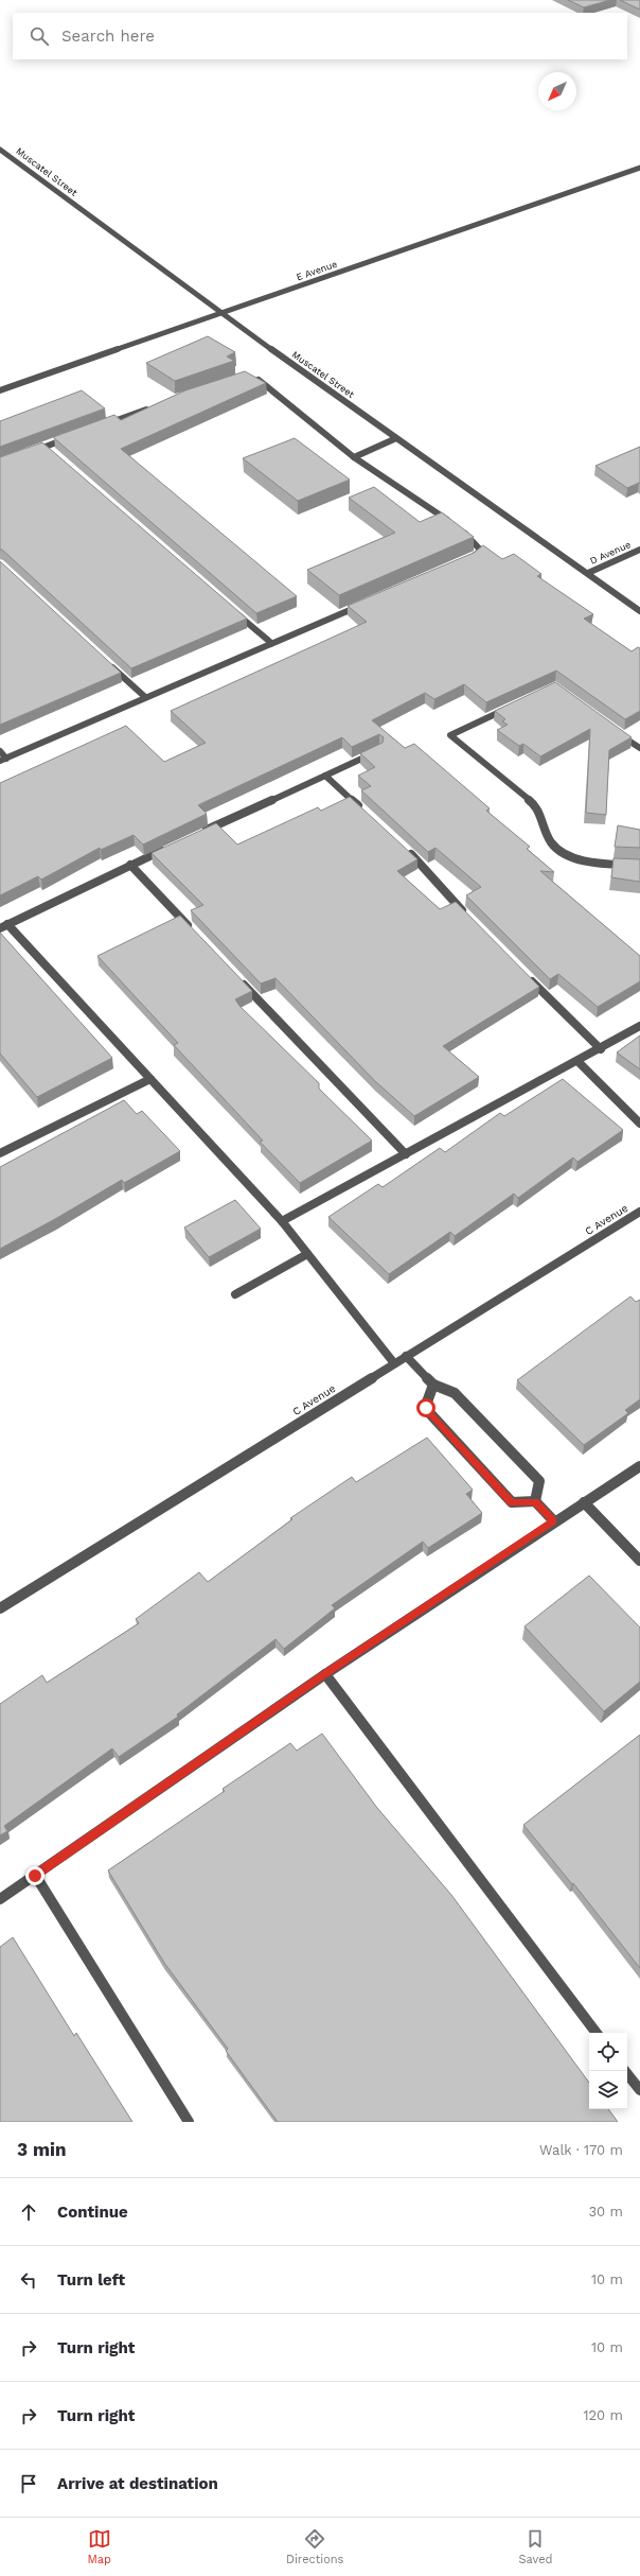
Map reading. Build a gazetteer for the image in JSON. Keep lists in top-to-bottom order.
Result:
{
  "streets": {
    "street": [
      "Muscatel Street",
      "E Avenue",
      "D Avenue",
      "C Avenue"
    ]
  },
  "crossings": [
    ["Muscatel Street", "E Avenue"],
    ["Muscatel Street", "D Avenue"]
  ],
  "north": "bottom left",
  "page": {
    "search": "Search here",
    "heading": ["3 min", "Walk · 170 m"],
    "list": [
      ["Continue", "30 m"],
      ["Turn left", "10 m"],
      ["Turn right", "10 m"],
      ["Turn right", "120 m"],
      "Arrive at destination"
    ],
    "nav": ["Map", "Directions", "Saved"]
  }
}
